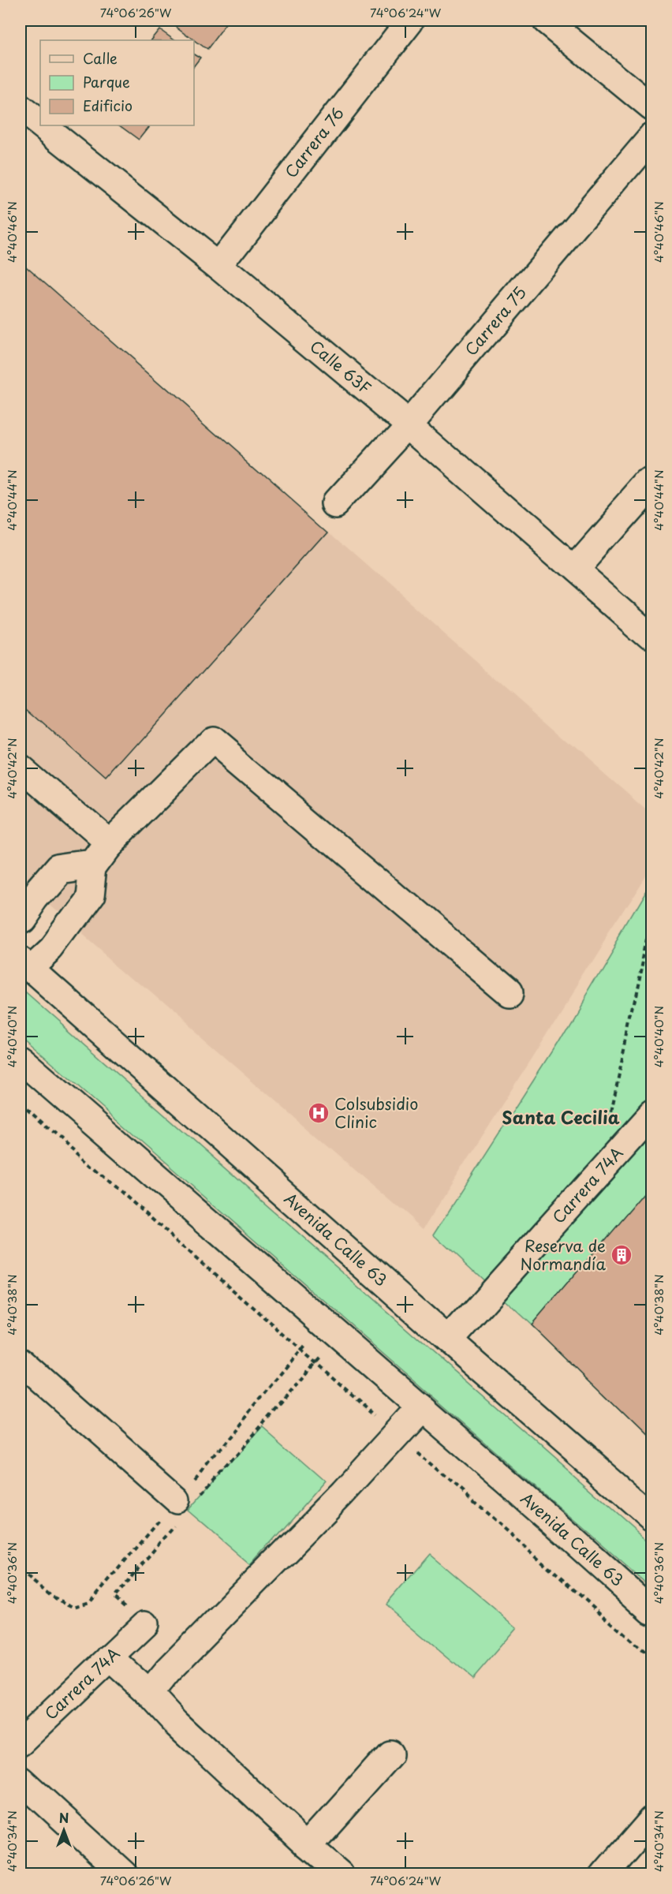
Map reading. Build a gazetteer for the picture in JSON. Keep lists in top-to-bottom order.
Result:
{
  "streets": {
    "street": [
      "Carrera 76",
      "Carrera 75",
      "Calle 63F",
      "Carrera 74A",
      "Avenida Calle 63"
    ]
  },
  "crossings": [
    ["Carrera 76", "Calle 63F"],
    ["Carrera 75", "Calle 63F"],
    ["Carrera 74A", "Avenida Calle 63"]
  ],
  "districts": ["Santa Cecilia"],
  "places": {
    "hospital": ["Colsubsidio Clinic"],
    "building": ["Reserva de Normandía"]
  },
  "legend": ["Calle", "Parque", "Edificio"],
  "north": "top",
  "coordinates": [
    "74°06'26\"W",
    "74°06'24\"W",
    "4°40'46\"N",
    "4°40'44\"N",
    "4°40'42\"N",
    "4°40'40\"N",
    "4°40'38\"N",
    "4°40'36\"N",
    "4°40'34\"N"
  ]
}
